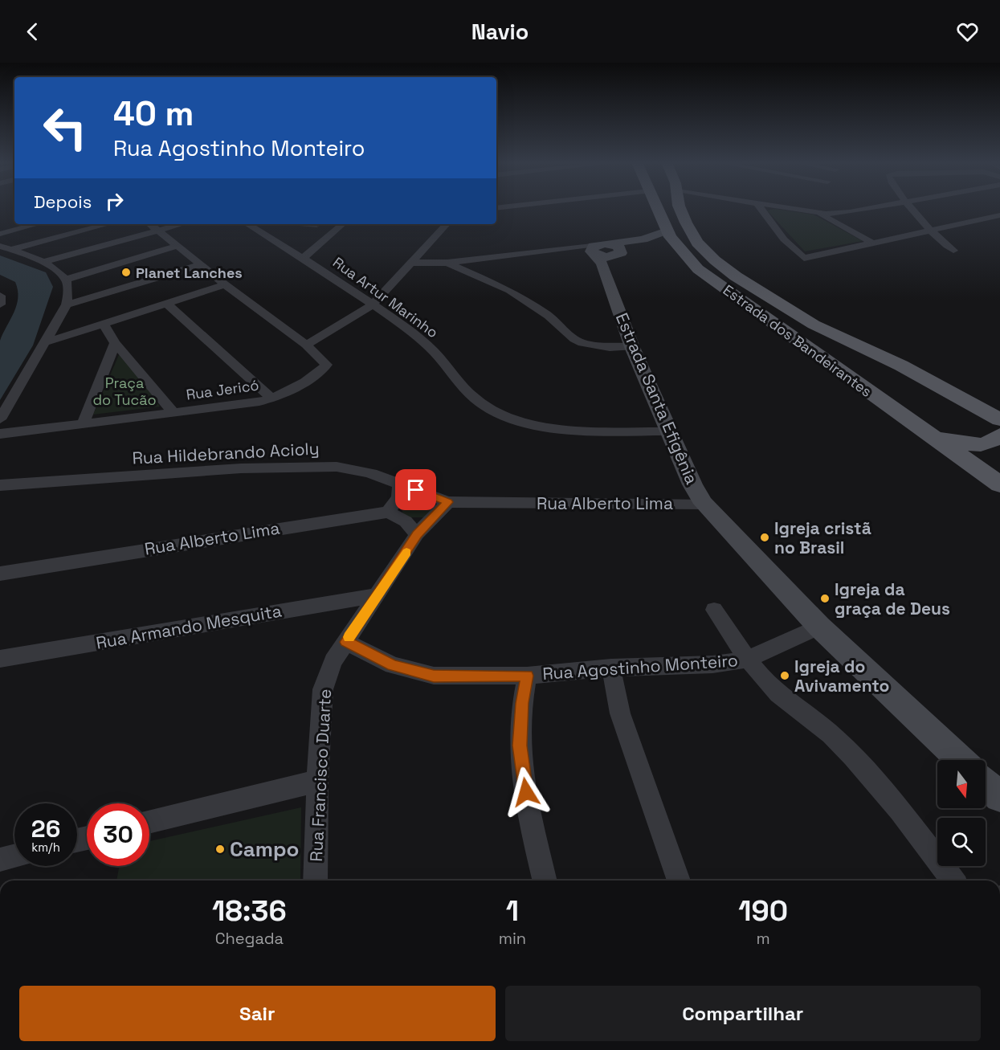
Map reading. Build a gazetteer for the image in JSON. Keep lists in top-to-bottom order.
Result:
{
  "streets": {
    "main road": ["Estrada dos Bandeirantes"],
    "street": [
      "Rua Artur Marinho",
      "Rua Jericó",
      "Estrada Santa Efigênia",
      "Rua Hildebrando Acioly",
      "Rua Alberto Lima",
      "Rua Armando Mesquita",
      "Rua Agostinho Monteiro",
      "Rua Francisco Duarte"
    ]
  },
  "crossings": [
    ["Rua Artur Marinho", "Estrada Santa Efigênia"],
    ["Estrada Santa Efigênia", "Rua Alberto Lima"],
    ["Estrada Santa Efigênia", "Rua Agostinho Monteiro"],
    ["Rua Hildebrando Acioly", "Rua Alberto Lima"],
    ["Rua Hildebrando Acioly", "Rua Francisco Duarte"],
    ["Rua Alberto Lima", "Rua Francisco Duarte"],
    ["Rua Armando Mesquita", "Rua Francisco Duarte"],
    ["Rua Agostinho Monteiro", "Rua Francisco Duarte"]
  ],
  "parks": ["Praça do Tucão"],
  "places": [
    "Planet Lanches",
    "Igreja cristã no Brasil",
    "Igreja da graça de Deus",
    "Igreja do Avivamento",
    "Campo"
  ],
  "north": "bottom",
  "page": {
    "header": "Navio",
    "turn": ["40 m", "Rua Agostinho Monteiro"],
    "then": "Depois",
    "speed": "26 km/h",
    "limit": "30",
    "eta": [
      "18:36",
      "Chegada",
      "1",
      "min",
      "190",
      "m"
    ],
    "buttons": ["Sair", "Compartilhar"]
  }
}
